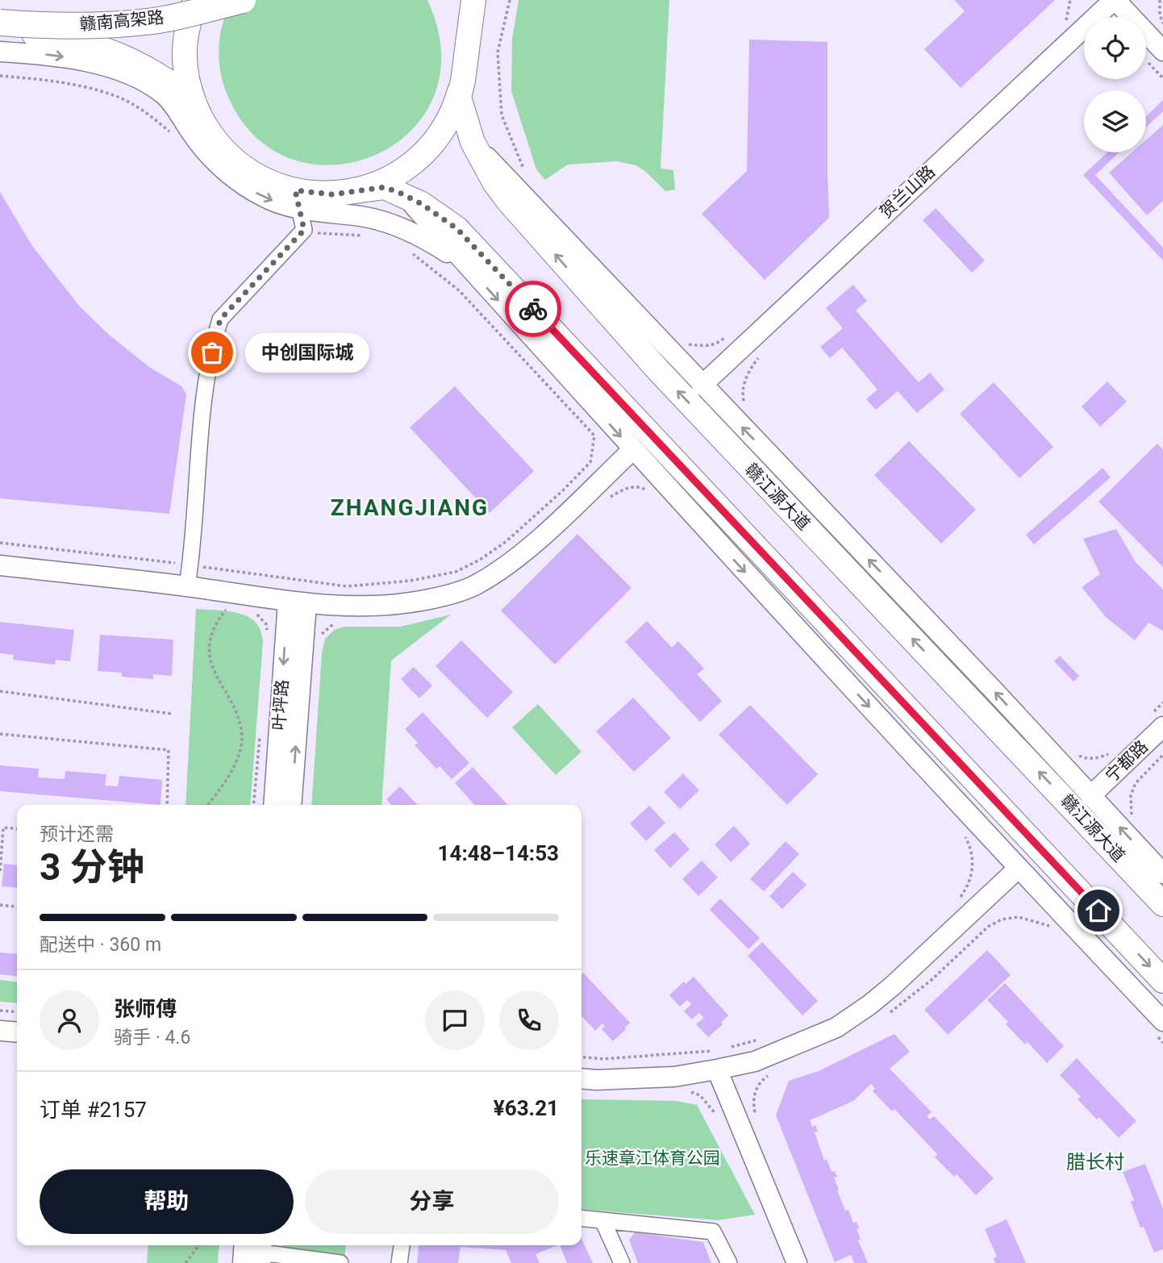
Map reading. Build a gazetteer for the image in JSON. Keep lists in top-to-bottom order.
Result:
{
  "streets": {
    "highway": ["赣南高架路"],
    "main road": ["赣江源大道"],
    "street": ["贺兰山路", "叶坪路", "宁都路"]
  },
  "districts": ["ZHANGJIANG", "腊长村"],
  "parks": ["乐速章江体育公园"],
  "places": ["中创国际城"],
  "page": {
    "bubble": "中创国际城",
    "heading": ["3 分钟", "预计还需", "14:48–14:53"],
    "panel": [
      "张师傅",
      "骑手 · 4.6",
      "订单 #2157",
      "¥63.21"
    ],
    "bar": "配送中 · 360 m",
    "buttons": ["帮助", "分享"]
  }
}
